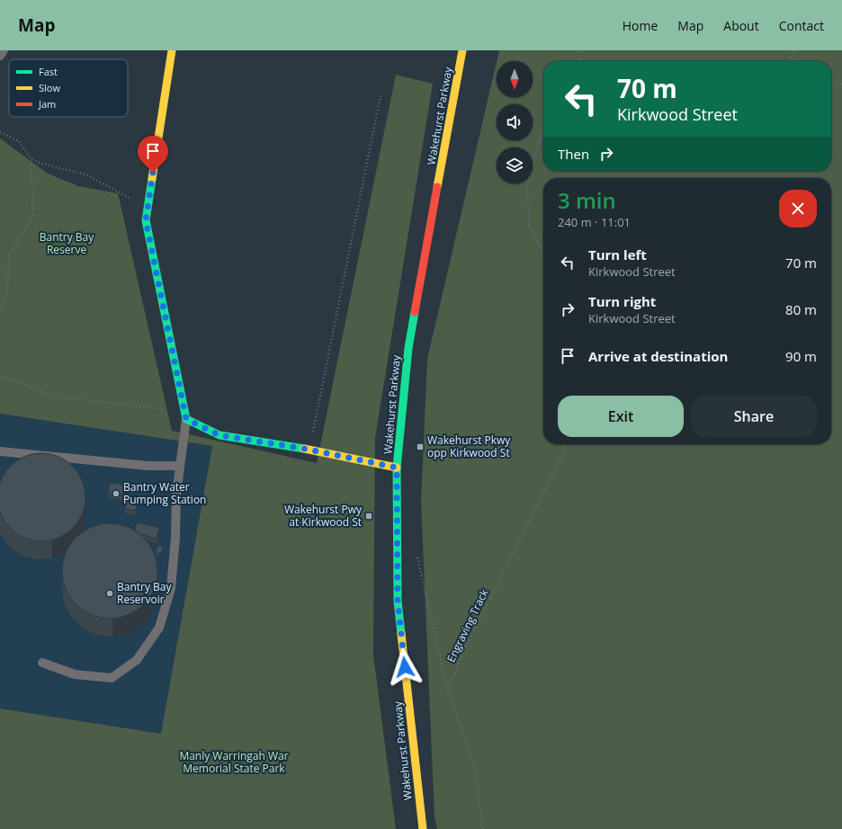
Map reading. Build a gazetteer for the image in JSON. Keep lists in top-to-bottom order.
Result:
{
  "streets": {
    "main road": ["Wakehurst Parkway"],
    "path": ["Engraving Track"]
  },
  "parks": ["Bantry Bay Reserve", "Manly Warringah War Memorial State Park"],
  "places": {
    "transit": ["Wakehurst Pkwy opp Kirkwood St", "Wakehurst Pwy at Kirkwood St"],
    "other": ["Bantry Water Pumping Station", "Bantry Bay Reservoir"]
  },
  "legend": ["Fast", "Slow", "Jam"],
  "north": "bottom",
  "page": {
    "header": "Map",
    "nav": [
      "Home",
      "Map",
      "About",
      "Contact"
    ],
    "turn": ["70 m", "Kirkwood Street"],
    "then": "Then",
    "heading": ["3 min", "240 m · 11:01"],
    "list": [
      {
        "name": "Turn left",
        "note": "Kirkwood Street",
        "value": "70 m"
      },
      {
        "name": "Turn right",
        "note": "Kirkwood Street",
        "value": "80 m"
      },
      {
        "name": "Arrive at destination",
        "value": "90 m"
      }
    ],
    "buttons": ["Exit", "Share"]
  }
}
